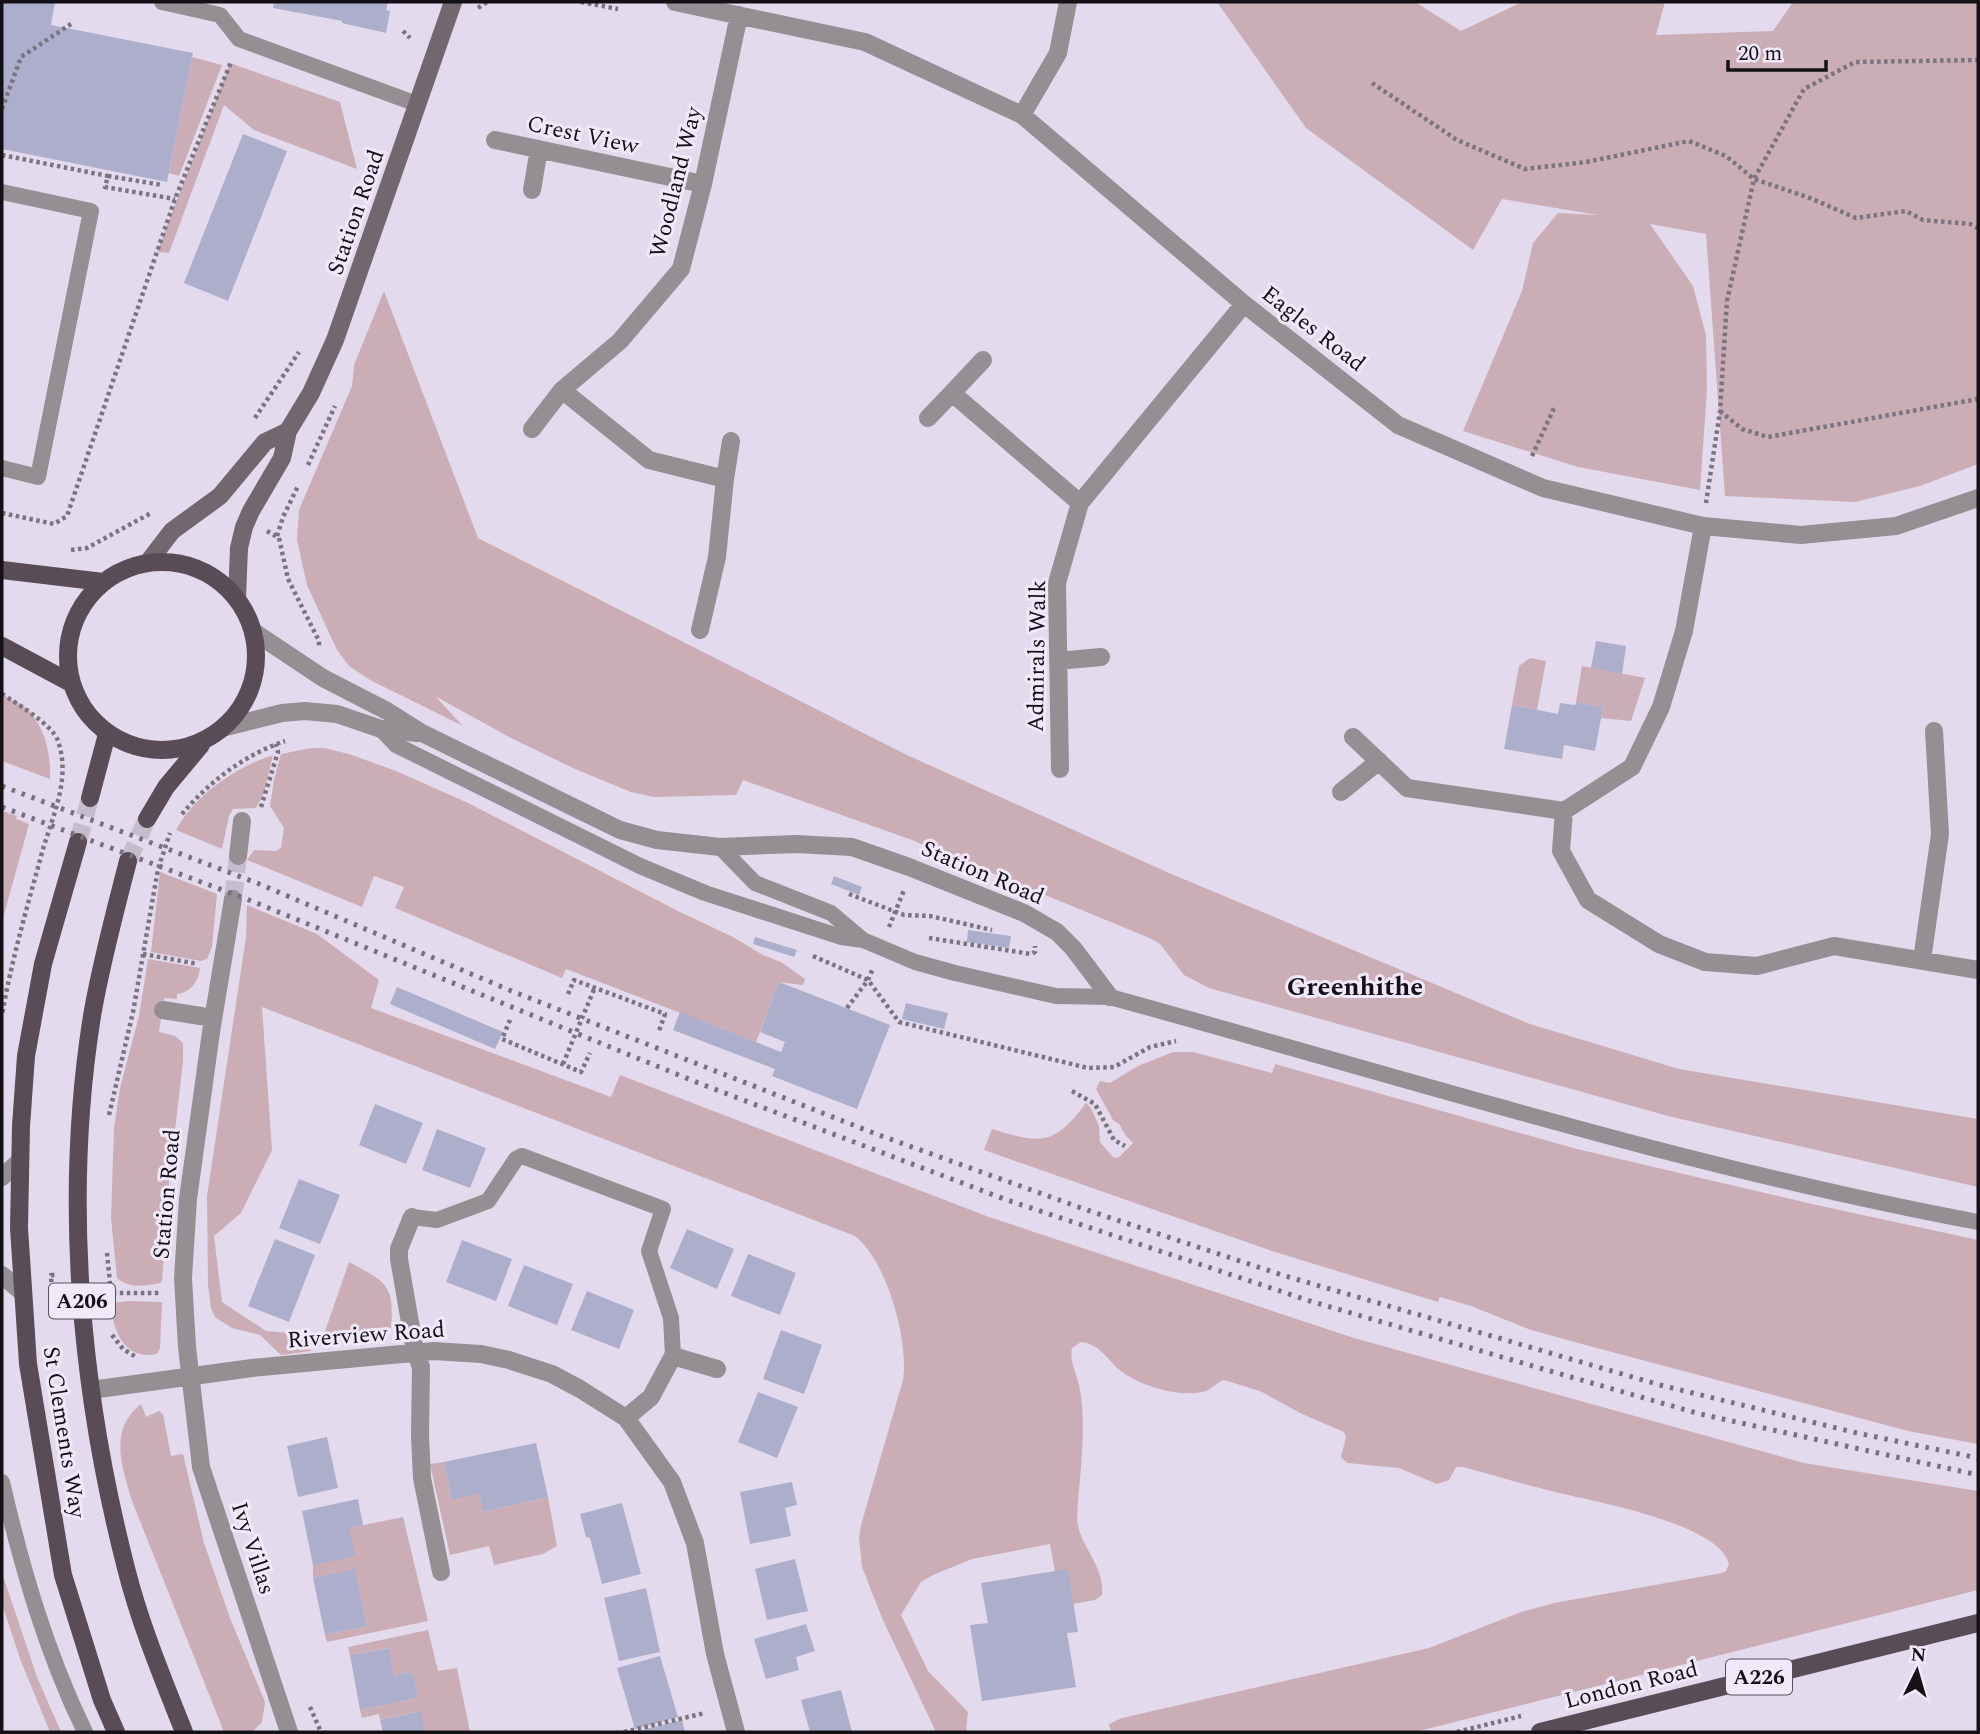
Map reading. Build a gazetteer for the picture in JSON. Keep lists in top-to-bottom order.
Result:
{
  "streets": {
    "main road": [
      "Station Road",
      "A206",
      "St Clements Way",
      "A226",
      "London Road"
    ],
    "street": [
      "Crest View",
      "Woodland Way",
      "Eagles Road",
      "Admirals Walk",
      "Riverview Road",
      "Ivy Villas"
    ]
  },
  "crossings": [
    ["Crest View", "Woodland Way"],
    ["Woodland Way", "Eagles Road"],
    ["Station Road", "Riverview Road"],
    ["Station Road", "Ivy Villas"],
    ["Eagles Road", "Admirals Walk"],
    ["Riverview Road", "St Clements Way"],
    ["Riverview Road", "Ivy Villas"]
  ],
  "districts": ["Greenhithe"],
  "scale_bar": "20 m",
  "north": "top"
}
